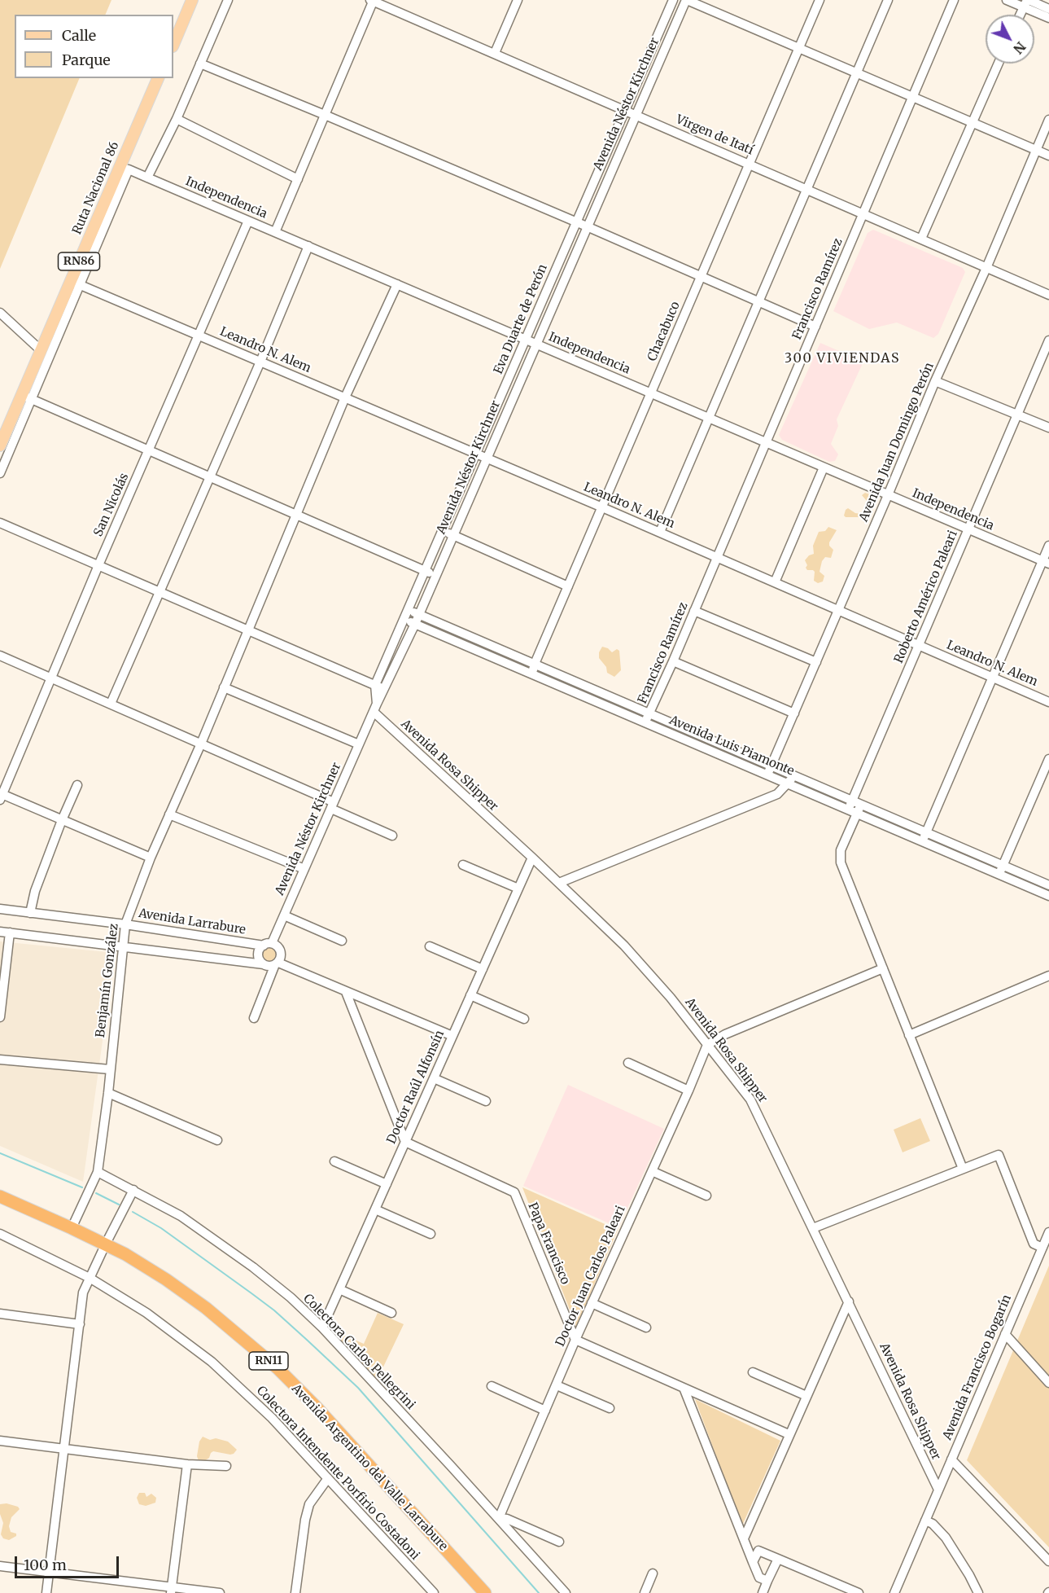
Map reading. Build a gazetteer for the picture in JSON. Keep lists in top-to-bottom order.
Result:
{
  "streets": {
    "highway": ["RN11", "Avenida Argentino del Valle Larrabure"],
    "main road": ["Ruta Nacional 86", "RN86"],
    "street": [
      "Avenida Néstor Kirchner",
      "Virgen de Itatí",
      "Independencia",
      "Francisco Ramírez",
      "Eva Duarte de Perón",
      "Chacabuco",
      "Leandro N. Alem",
      "Avenida Juan Domingo Perón",
      "San Nicolás",
      "Roberto Américo Paleari",
      "Avenida Luis Piamonte",
      "Avenida Rosa Shipper",
      "Avenida Larrabure",
      "Benjamín González",
      "Doctor Raúl Alfonsín",
      "Papa Francisco",
      "Doctor Juan Carlos Paleari",
      "Colectora Carlos Pellegrini",
      "Avenida Francisco Bogarín",
      "Colectora Intendente Porfirio Costadoni"
    ]
  },
  "crossings": [
    ["Avenida Néstor Kirchner", "Virgen de Itatí"],
    ["Avenida Néstor Kirchner", "Independencia"],
    ["Avenida Néstor Kirchner", "Eva Duarte de Perón"],
    ["Avenida Néstor Kirchner", "Leandro N. Alem"],
    ["Avenida Néstor Kirchner", "Avenida Luis Piamonte"],
    ["Avenida Néstor Kirchner", "Avenida Rosa Shipper"],
    ["Avenida Néstor Kirchner", "Avenida Larrabure"],
    ["Virgen de Itatí", "Francisco Ramírez"],
    ["Virgen de Itatí", "Eva Duarte de Perón"],
    ["Virgen de Itatí", "Chacabuco"],
    ["Virgen de Itatí", "Avenida Juan Domingo Perón"],
    ["Ruta Nacional 86", "Independencia"],
    ["Ruta Nacional 86", "Leandro N. Alem"],
    ["Independencia", "Francisco Ramírez"],
    ["Independencia", "Eva Duarte de Perón"],
    ["Independencia", "Chacabuco"],
    ["Independencia", "Avenida Juan Domingo Perón"],
    ["Independencia", "San Nicolás"],
    ["Independencia", "Roberto Américo Paleari"],
    ["Independencia", "Benjamín González"],
    ["Francisco Ramírez", "Leandro N. Alem"],
    ["Francisco Ramírez", "Avenida Luis Piamonte"],
    ["Eva Duarte de Perón", "Leandro N. Alem"],
    ["Eva Duarte de Perón", "Avenida Luis Piamonte"],
    ["Eva Duarte de Perón", "Avenida Rosa Shipper"],
    ["Chacabuco", "Leandro N. Alem"],
    ["Chacabuco", "Avenida Luis Piamonte"],
    ["Leandro N. Alem", "Avenida Juan Domingo Perón"],
    ["Leandro N. Alem", "San Nicolás"],
    ["Leandro N. Alem", "Roberto Américo Paleari"],
    ["Leandro N. Alem", "Benjamín González"],
    ["Avenida Juan Domingo Perón", "Avenida Luis Piamonte"],
    ["Roberto Américo Paleari", "Avenida Luis Piamonte"],
    ["Avenida Rosa Shipper", "Doctor Raúl Alfonsín"],
    ["Avenida Rosa Shipper", "Doctor Juan Carlos Paleari"],
    ["Avenida Rosa Shipper", "Avenida Francisco Bogarín"],
    ["Avenida Larrabure", "Benjamín González"],
    ["Benjamín González", "Colectora Carlos Pellegrini"],
    ["Benjamín González", "Avenida Argentino del Valle Larrabure"],
    ["Doctor Raúl Alfonsín", "Papa Francisco"],
    ["Doctor Raúl Alfonsín", "Colectora Carlos Pellegrini"],
    ["Papa Francisco", "Doctor Juan Carlos Paleari"],
    ["Doctor Juan Carlos Paleari", "Colectora Carlos Pellegrini"]
  ],
  "districts": ["300 VIVIENDAS"],
  "legend": ["Calle", "Parque"],
  "scale_bar": "100 m",
  "north": "bottom right"
}
